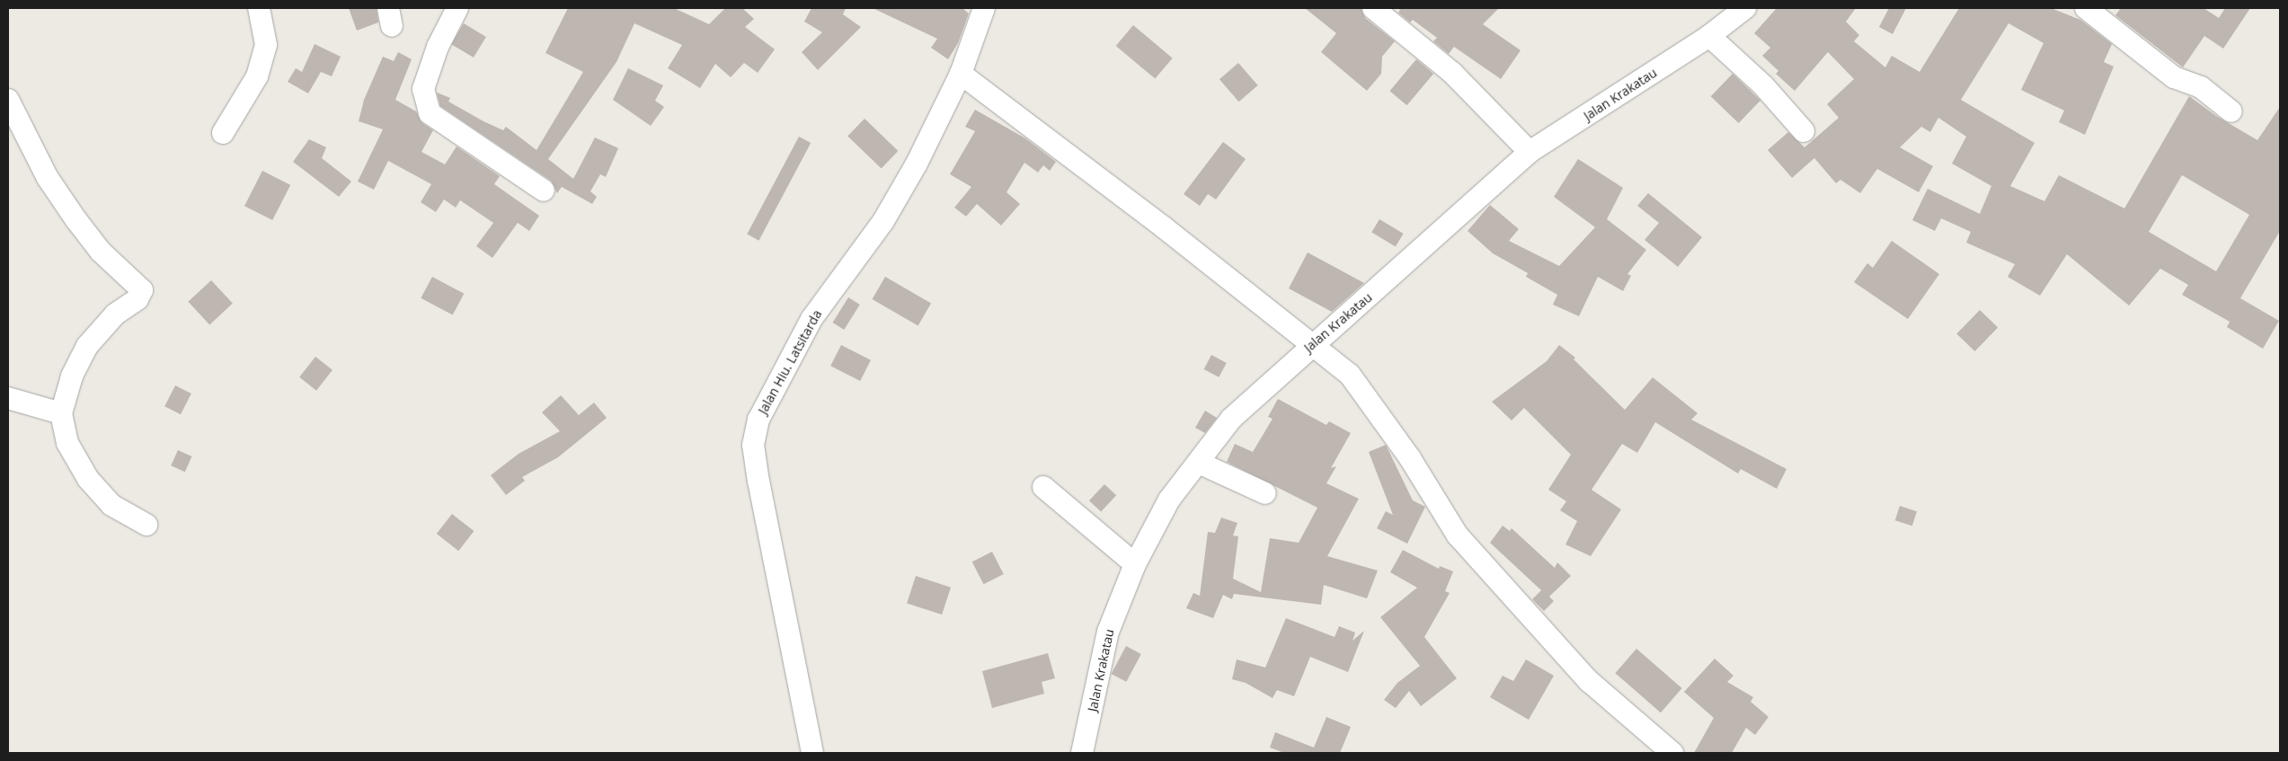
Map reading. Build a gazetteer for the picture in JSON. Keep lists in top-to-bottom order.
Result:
{
  "streets": {
    "street": ["Jalan Krakatau", "Jalan Hiu. Latsitarda"]
  }
}
